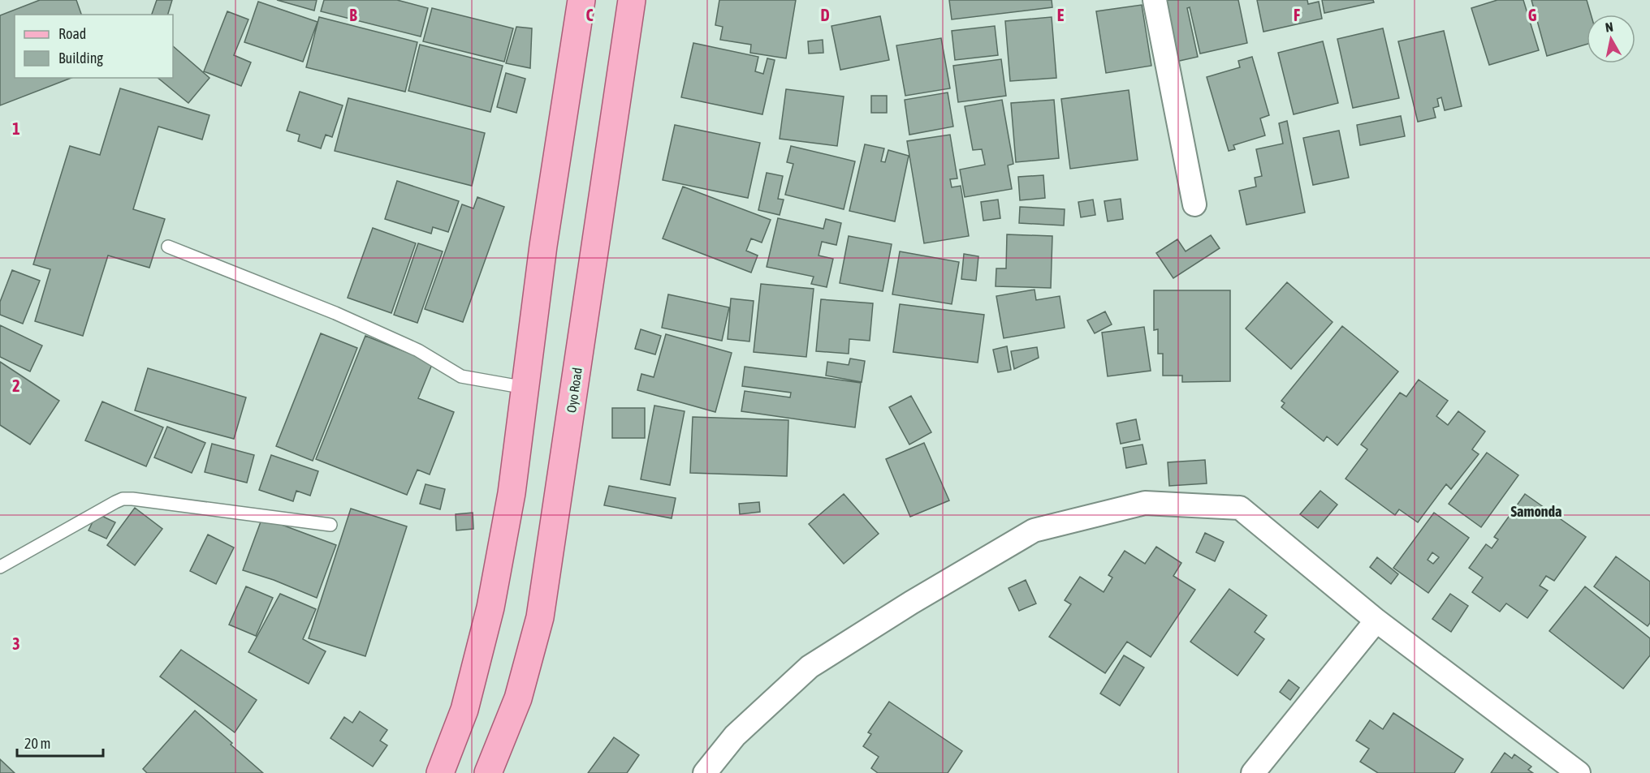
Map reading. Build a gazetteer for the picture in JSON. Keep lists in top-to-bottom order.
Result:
{
  "streets": {
    "main road": ["Oyo Road"]
  },
  "districts": ["Samonda"],
  "legend": ["Road", "Building"],
  "scale_bar": "20 m",
  "north": "top",
  "grid": {
    "columns": [
      "B",
      "C",
      "D",
      "E",
      "F",
      "G"
    ],
    "rows": ["1", "2", "3"]
  }
}
